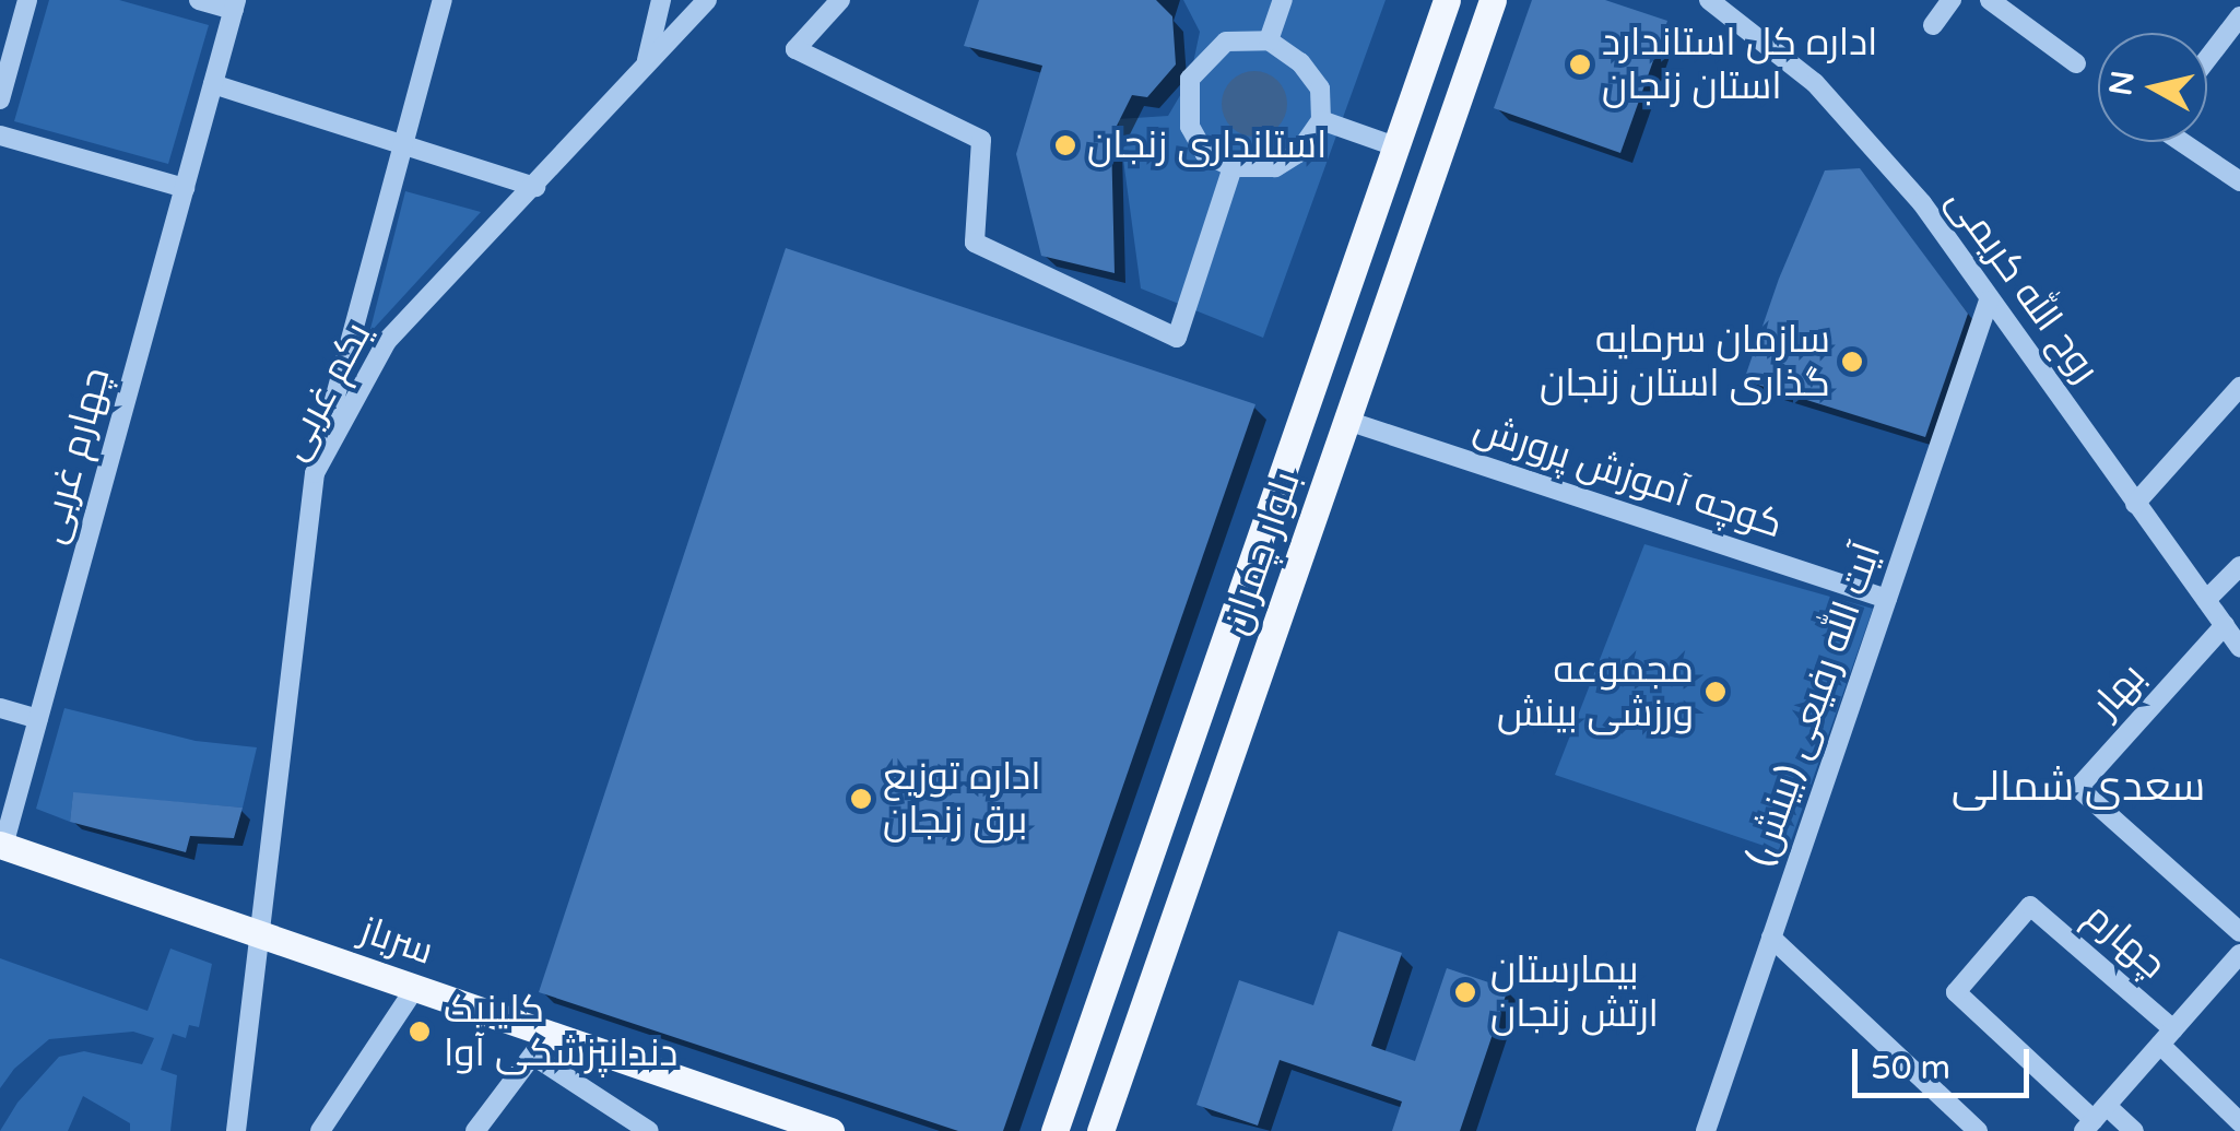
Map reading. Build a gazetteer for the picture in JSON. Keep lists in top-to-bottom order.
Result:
{
  "streets": {
    "main road": ["بلوار چمران", "سرباز"],
    "street": [
      "روح الله کریمی",
      "یکم غربی",
      "چهارم غربی",
      "کوچه آموزش پرورش",
      "بهار",
      "آیت الله رفیعی (بینش)",
      "چهارم"
    ]
  },
  "crossings": [
    ["روح الله کریمی", "بهار"],
    ["روح الله کریمی", "آیت الله رفیعی (بینش)"],
    ["یکم غربی", "سرباز"],
    ["چهارم غربی", "سرباز"],
    ["کوچه آموزش پرورش", "بلوار چمران"],
    ["کوچه آموزش پرورش", "آیت الله رفیعی (بینش)"]
  ],
  "districts": ["سعدی شمالی"],
  "places": [
    "اداره کل استاندارد استان زنجان",
    "استانداری زنجان",
    "سازمان سرمایه گذاری استان زنجان",
    "مجموعه ورزشی بینش",
    "اداره توزیع برق زنجان",
    "بیمارستان ارتش زنجان",
    "کلینیک دندانپزشکی آوا"
  ],
  "scale_bar": "50 m",
  "north": "left"
}
